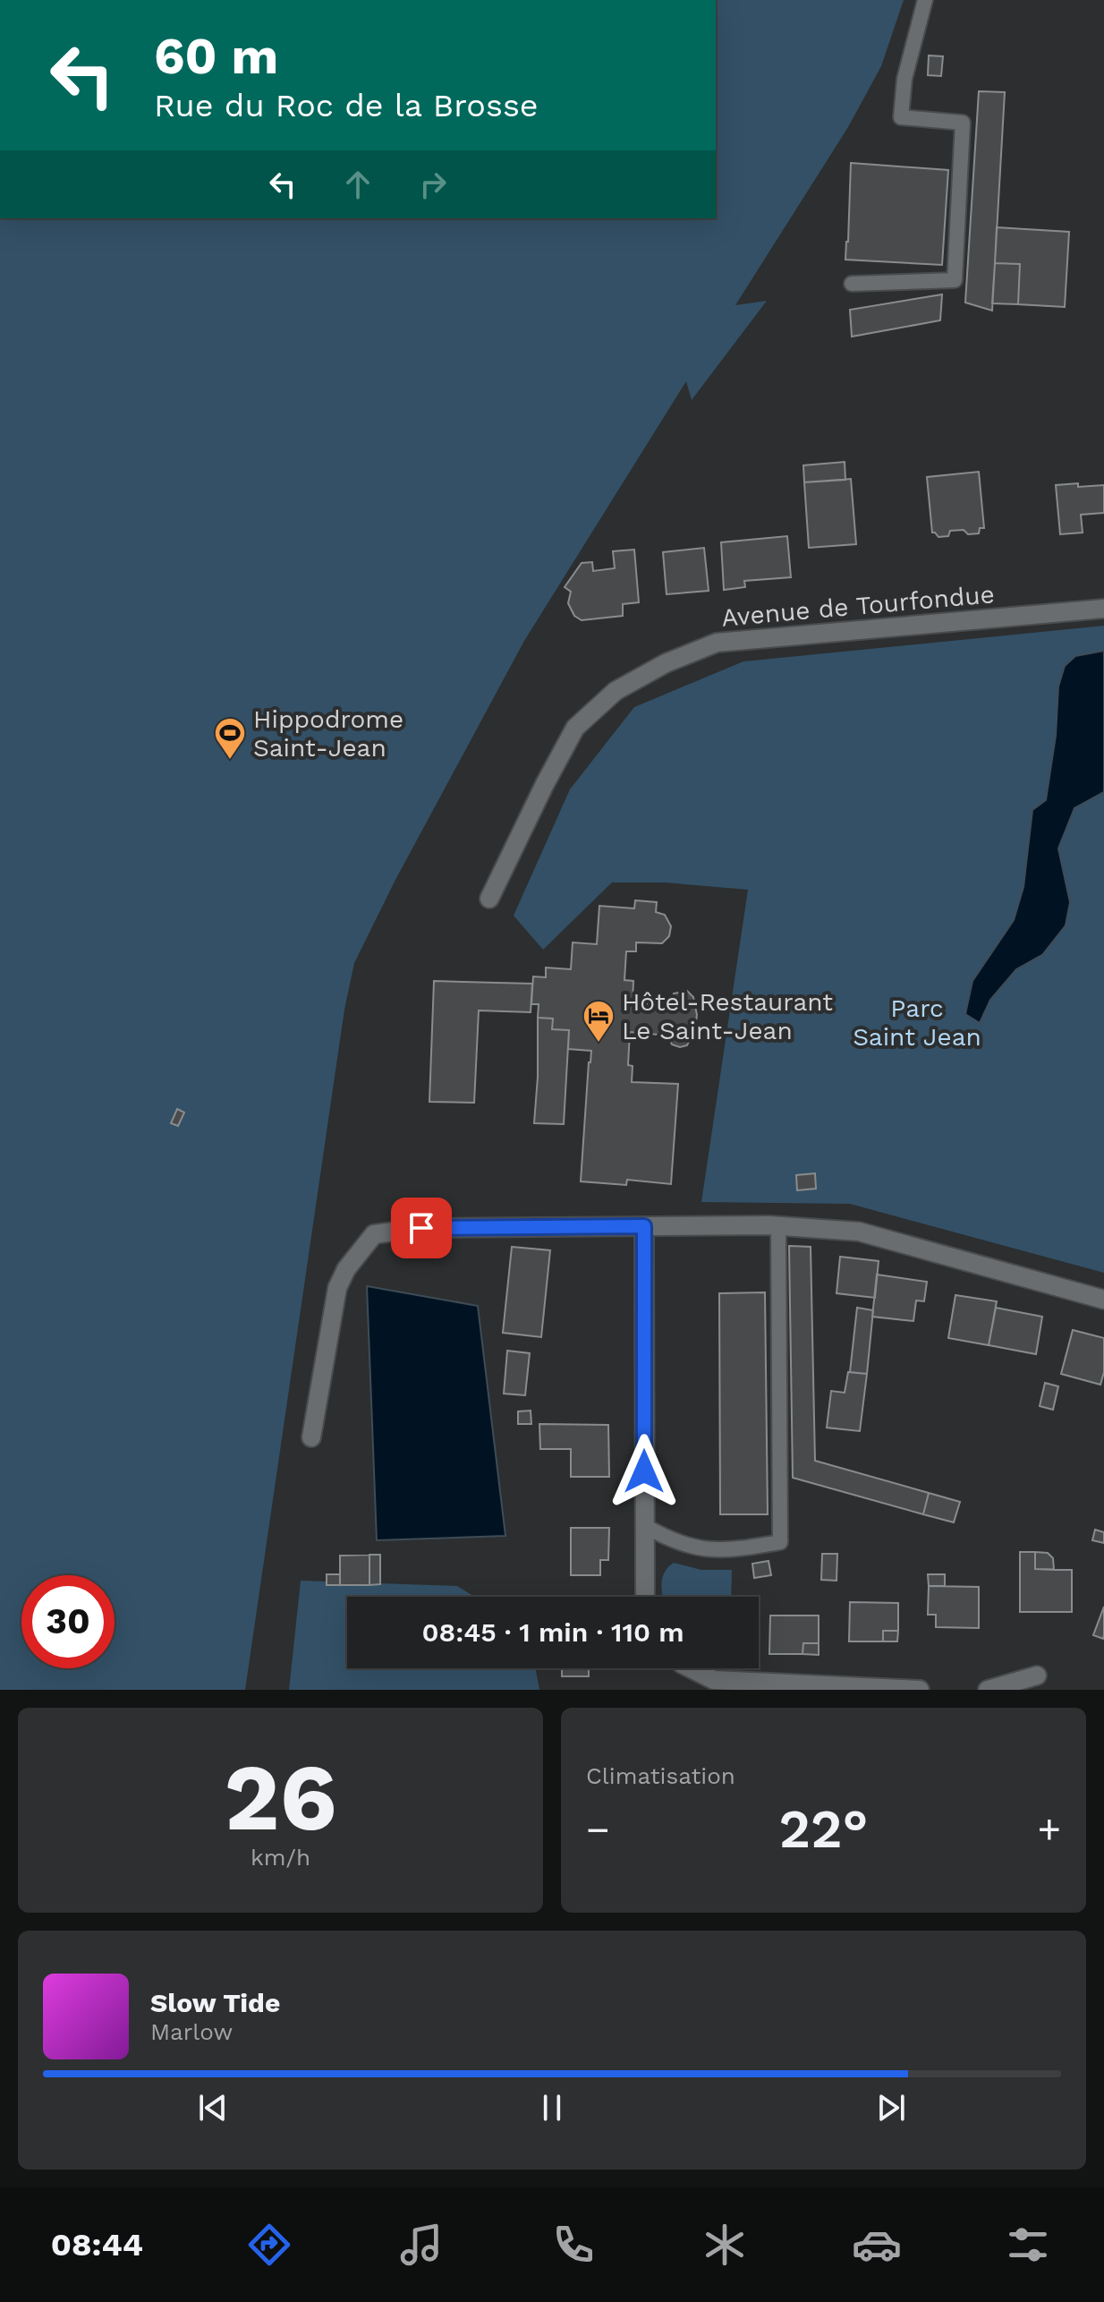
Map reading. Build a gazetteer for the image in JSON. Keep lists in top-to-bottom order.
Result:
{
  "streets": {
    "street": ["Avenue de Tourfondue"]
  },
  "parks": ["Parc Saint Jean"],
  "places": {
    "sports": ["Hippodrome Saint-Jean"],
    "hotel": ["Hôtel-Restaurant Le Saint-Jean"]
  },
  "page": {
    "turn": ["60 m", "Rue du Roc de la Brosse"],
    "limit": "30",
    "trip": "08:45 · 1 min · 110 m",
    "tile": [
      ["26", "km/h"],
      "Climatisation"
    ],
    "heat": ["−", "22°", "+"],
    "song": ["Slow Tide", "Marlow"],
    "tabs": "08:44"
  }
}
